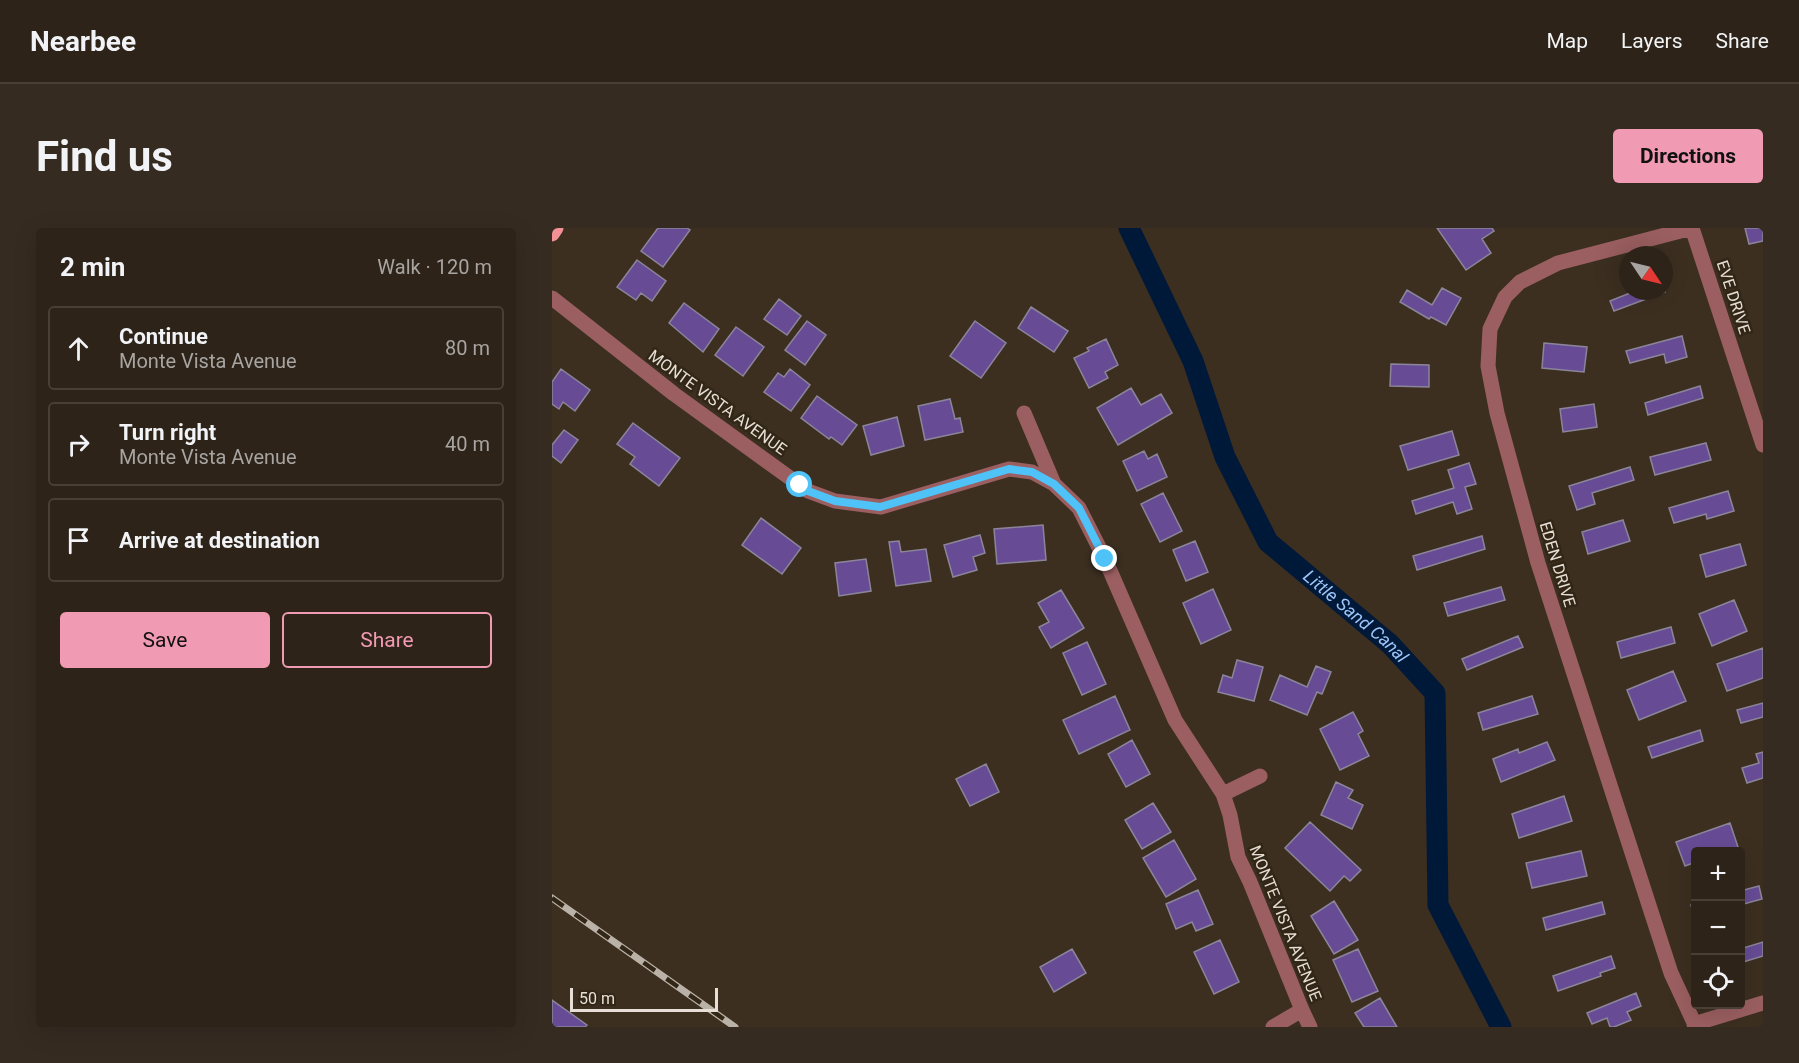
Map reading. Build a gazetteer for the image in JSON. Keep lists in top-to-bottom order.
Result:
{
  "streets": {
    "street": ["EVE DRIVE", "MONTE VISTA AVENUE", "EDEN DRIVE"]
  },
  "crossings": [
    ["EVE DRIVE", "EDEN DRIVE"]
  ],
  "water": ["Little Sand Canal"],
  "scale_bar": "50 m",
  "north": "bottom right",
  "page": {
    "header": "Nearbee",
    "nav": ["Map", "Layers", "Share"],
    "buttons": [
      "Directions",
      ["Save", "Share"]
    ],
    "title": "Find us",
    "heading": ["2 min", "Walk · 120 m"],
    "list": [
      ["Continue", "Monte Vista Avenue", "80 m"],
      ["Turn right", "Monte Vista Avenue", "40 m"],
      "Arrive at destination"
    ],
    "map_buttons": ["+", "−"],
    "scale": "50 m"
  }
}
